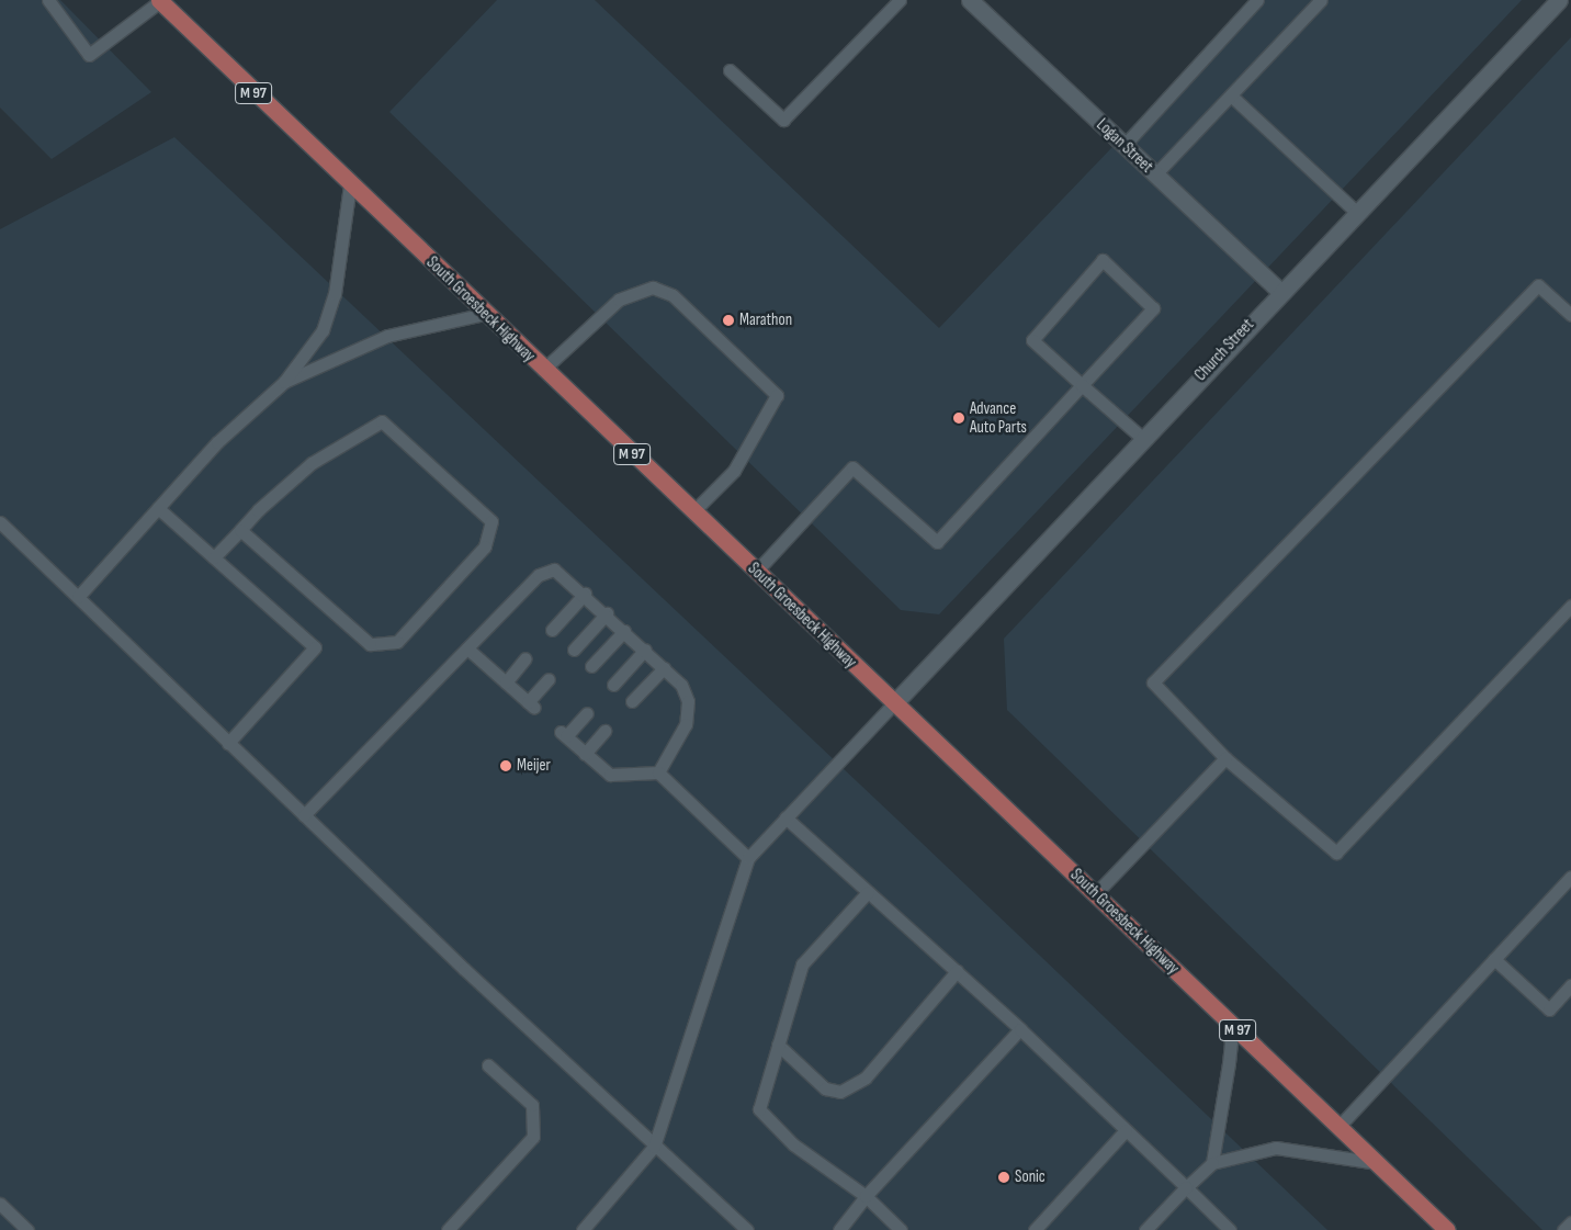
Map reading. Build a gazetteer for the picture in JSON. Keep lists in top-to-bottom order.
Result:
{
  "streets": {
    "main road": ["M 97", "South Groesbeck Highway"],
    "street": ["Logan Street", "Church Street"]
  },
  "crossings": [
    ["Logan Street", "Church Street"],
    ["South Groesbeck Highway", "Church Street"]
  ],
  "places": [
    "Marathon",
    "Advance Auto Parts",
    "Meijer",
    "Sonic"
  ]
}
